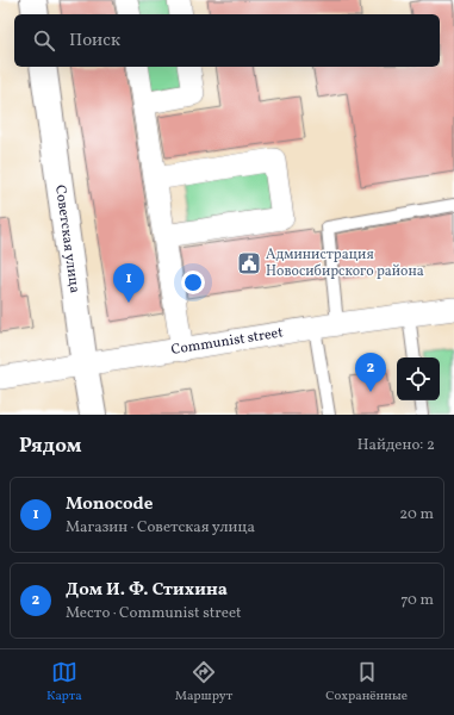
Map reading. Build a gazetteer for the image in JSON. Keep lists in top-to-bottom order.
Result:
{
  "streets": {
    "street": ["Советская улица", "Communist street"]
  },
  "crossings": [
    ["Советская улица", "Communist street"]
  ],
  "places": {
    "public building": ["Администрация Новосибирского района"]
  },
  "page": {
    "search": "Поиск",
    "pins": ["1", "2"],
    "heading": ["Рядом", "Найдено: 2"],
    "list": [
      {
        "mark": "1",
        "name": "Monocode",
        "note": "Магазин · Советская улица",
        "value": "20 m"
      },
      {
        "mark": "2",
        "name": "Дом И. Ф. Стихина",
        "note": "Место · Communist street",
        "value": "70 m"
      }
    ],
    "nav": ["Карта", "Маршрут", "Сохранённые"]
  }
}
